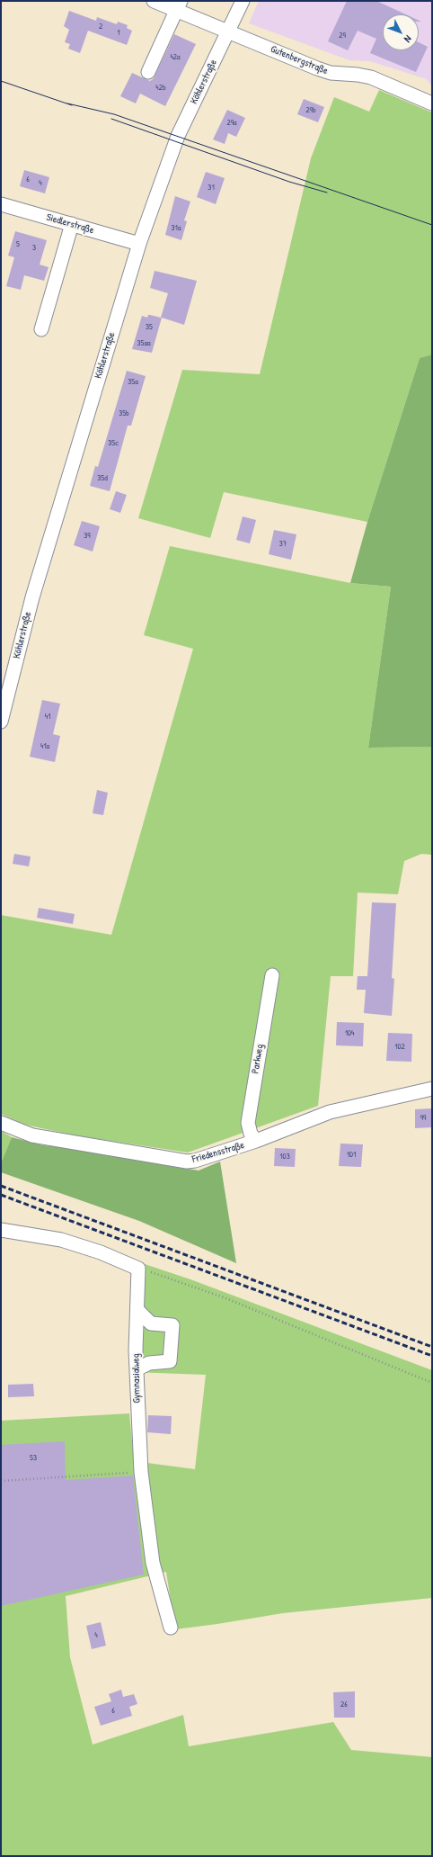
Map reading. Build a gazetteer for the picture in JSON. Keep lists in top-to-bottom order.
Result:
{
  "streets": {
    "street": [
      "Gutenbergstraße",
      "Köhlerstraße",
      "Siedlerstraße",
      "Parkweg",
      "Friedensstraße",
      "Gymnasialweg"
    ]
  },
  "crossings": [
    ["Gutenbergstraße", "Köhlerstraße"],
    ["Köhlerstraße", "Siedlerstraße"],
    ["Parkweg", "Friedensstraße"]
  ],
  "house_numbers": [
    "2",
    "1",
    "29",
    "42a",
    "42b",
    "29b",
    "29a",
    "6",
    "4",
    "31",
    "31a",
    "5",
    "3",
    "35",
    "35aa",
    "35a",
    "35b",
    "35c",
    "35d",
    "39",
    "37",
    "41",
    "41a",
    "104",
    "102",
    "99",
    "101",
    "103",
    "53",
    "4",
    "26",
    "6"
  ],
  "north": "bottom right"
}
